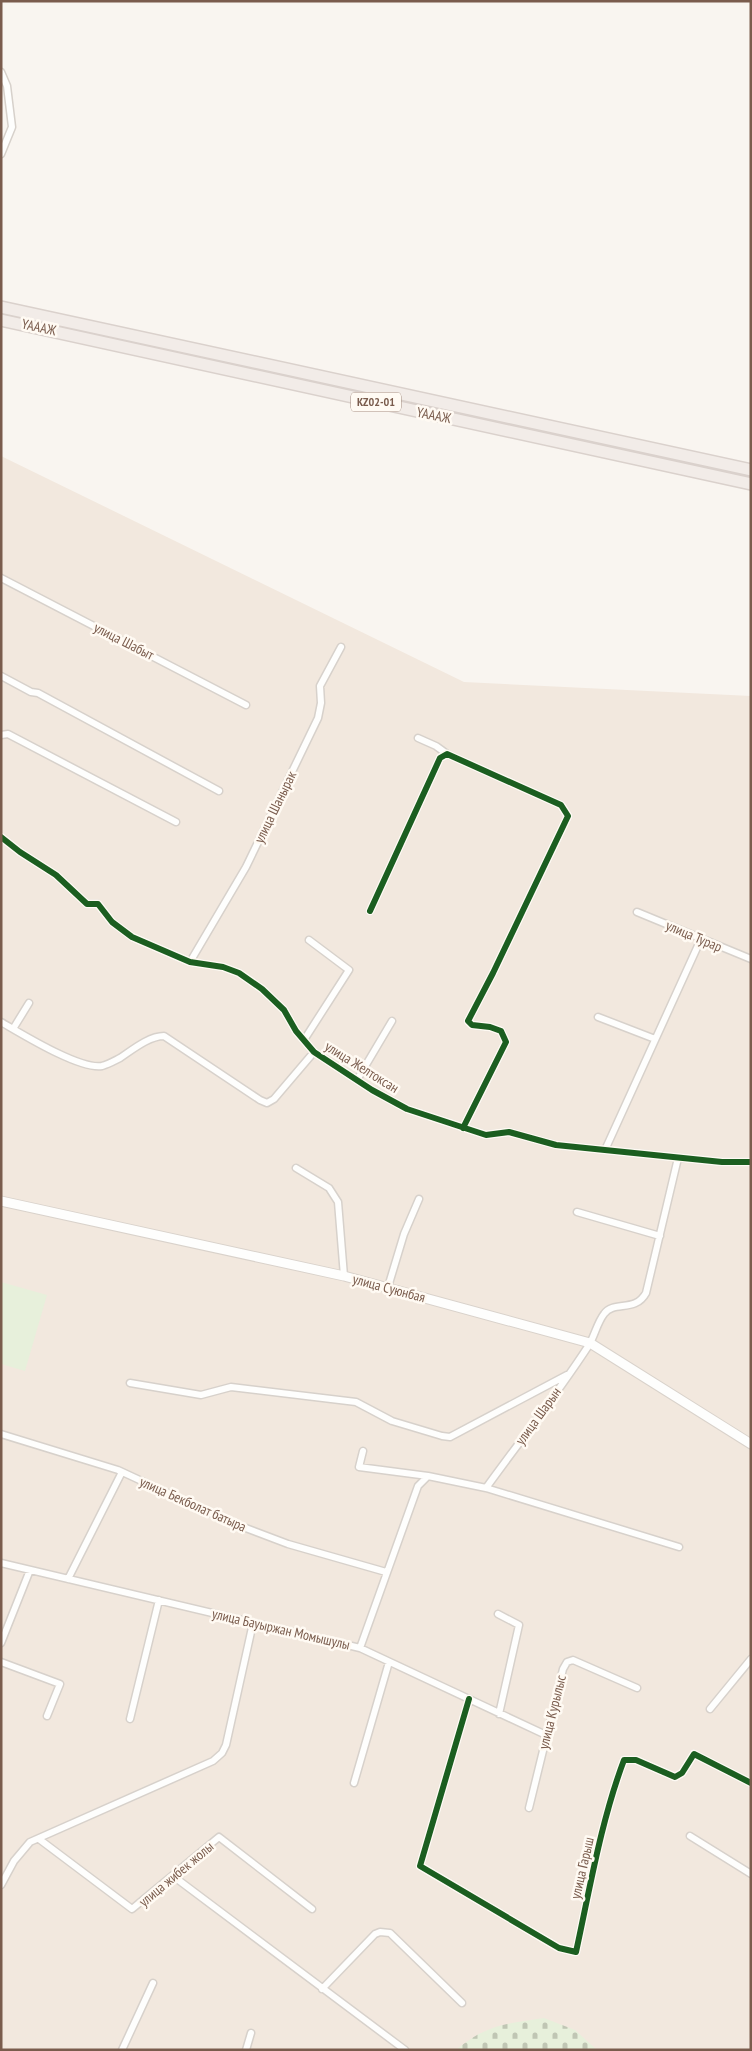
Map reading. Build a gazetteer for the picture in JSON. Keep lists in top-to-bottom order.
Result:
{
  "streets": {
    "highway": ["ҮАААЖ", "KZ02-01"],
    "main road": ["улица Суюнбая"],
    "street": [
      "улица Шабыт",
      "улица Шанырак",
      "улица Турар",
      "улица Желтоксан",
      "улица Шарын",
      "улица Бекболат батыра",
      "улица Бауыржан Момышулы",
      "улица Курылыс",
      "улица Гарыш",
      "улица жибек жолы"
    ]
  },
  "crossings": [
    ["улица Шанырак", "улица Желтоксан"],
    ["улица Суюнбая", "улица Шарын"],
    ["улица Бауыржан Момышулы", "улица Курылыс"],
    ["улица Бауыржан Момышулы", "улица Гарыш"]
  ]
}
